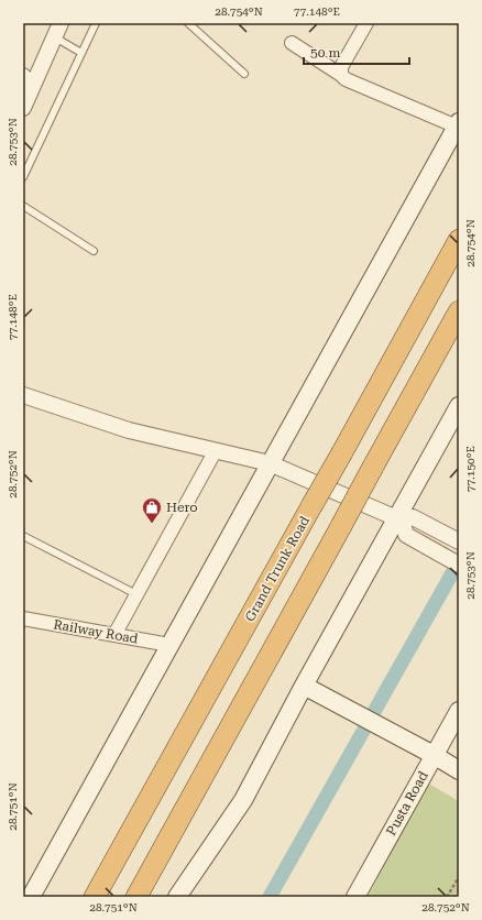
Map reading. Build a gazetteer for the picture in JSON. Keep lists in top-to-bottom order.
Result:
{
  "streets": {
    "highway": ["Grand Trunk Road"],
    "main road": ["Pusta Road"],
    "street": ["Railway Road"]
  },
  "places": {
    "shop": ["Hero"]
  },
  "scale_bar": "50 m",
  "coordinates": [
    "28.754°N",
    "77.148°E",
    "28.753°N",
    "77.150°E",
    "28.752°N",
    "28.751°N"
  ]
}
